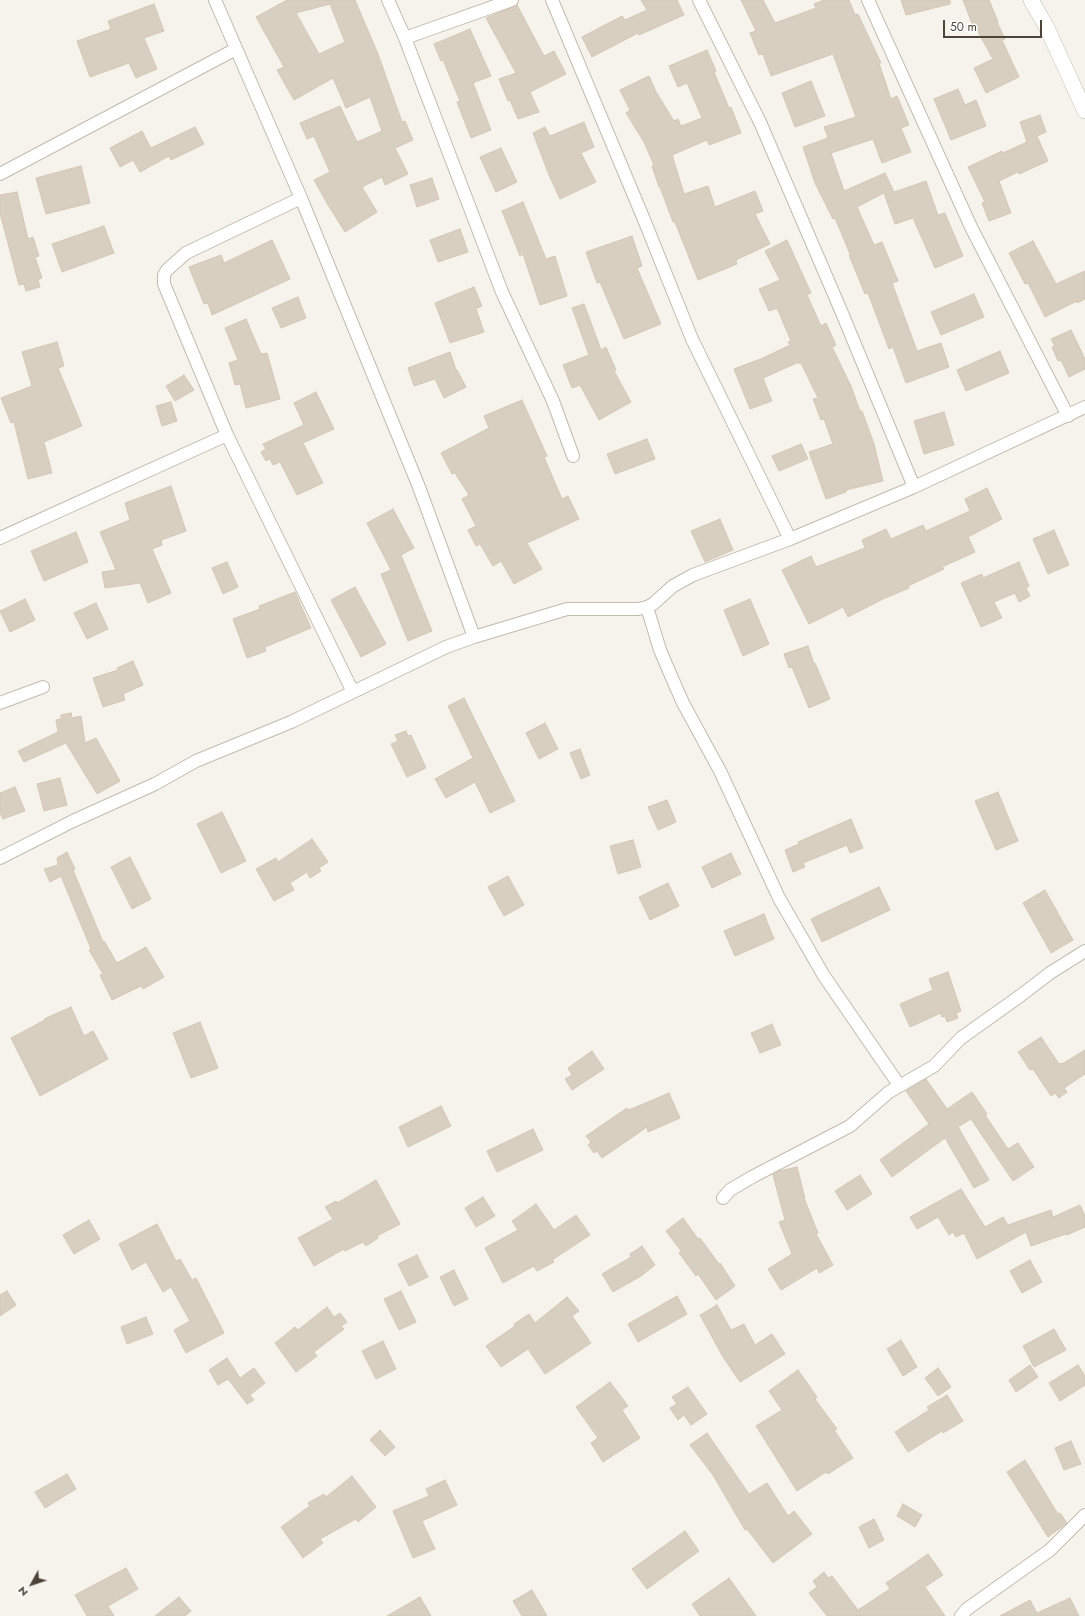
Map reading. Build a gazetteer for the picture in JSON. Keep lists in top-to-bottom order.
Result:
{
  "scale_bar": "50 m",
  "north": "bottom left"
}
